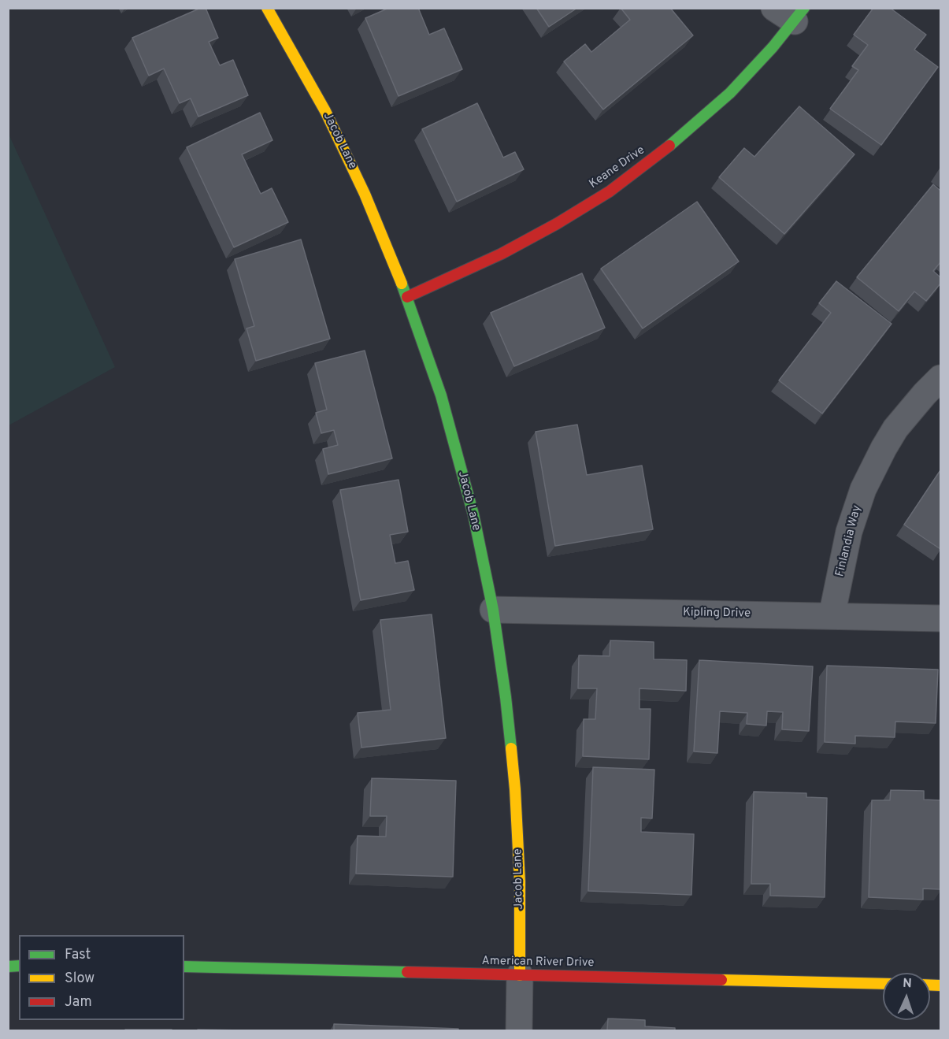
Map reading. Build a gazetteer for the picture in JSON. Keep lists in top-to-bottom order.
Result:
{
  "streets": {
    "street": [
      "Jacob Lane",
      "Keane Drive",
      "Finlandia Way",
      "Kipling Drive",
      "American River Drive"
    ]
  },
  "crossings": [
    ["Jacob Lane", "Keane Drive"],
    ["Jacob Lane", "Kipling Drive"],
    ["Jacob Lane", "American River Drive"],
    ["Finlandia Way", "Kipling Drive"]
  ],
  "legend": ["Fast", "Slow", "Jam"],
  "north": "top"
}
